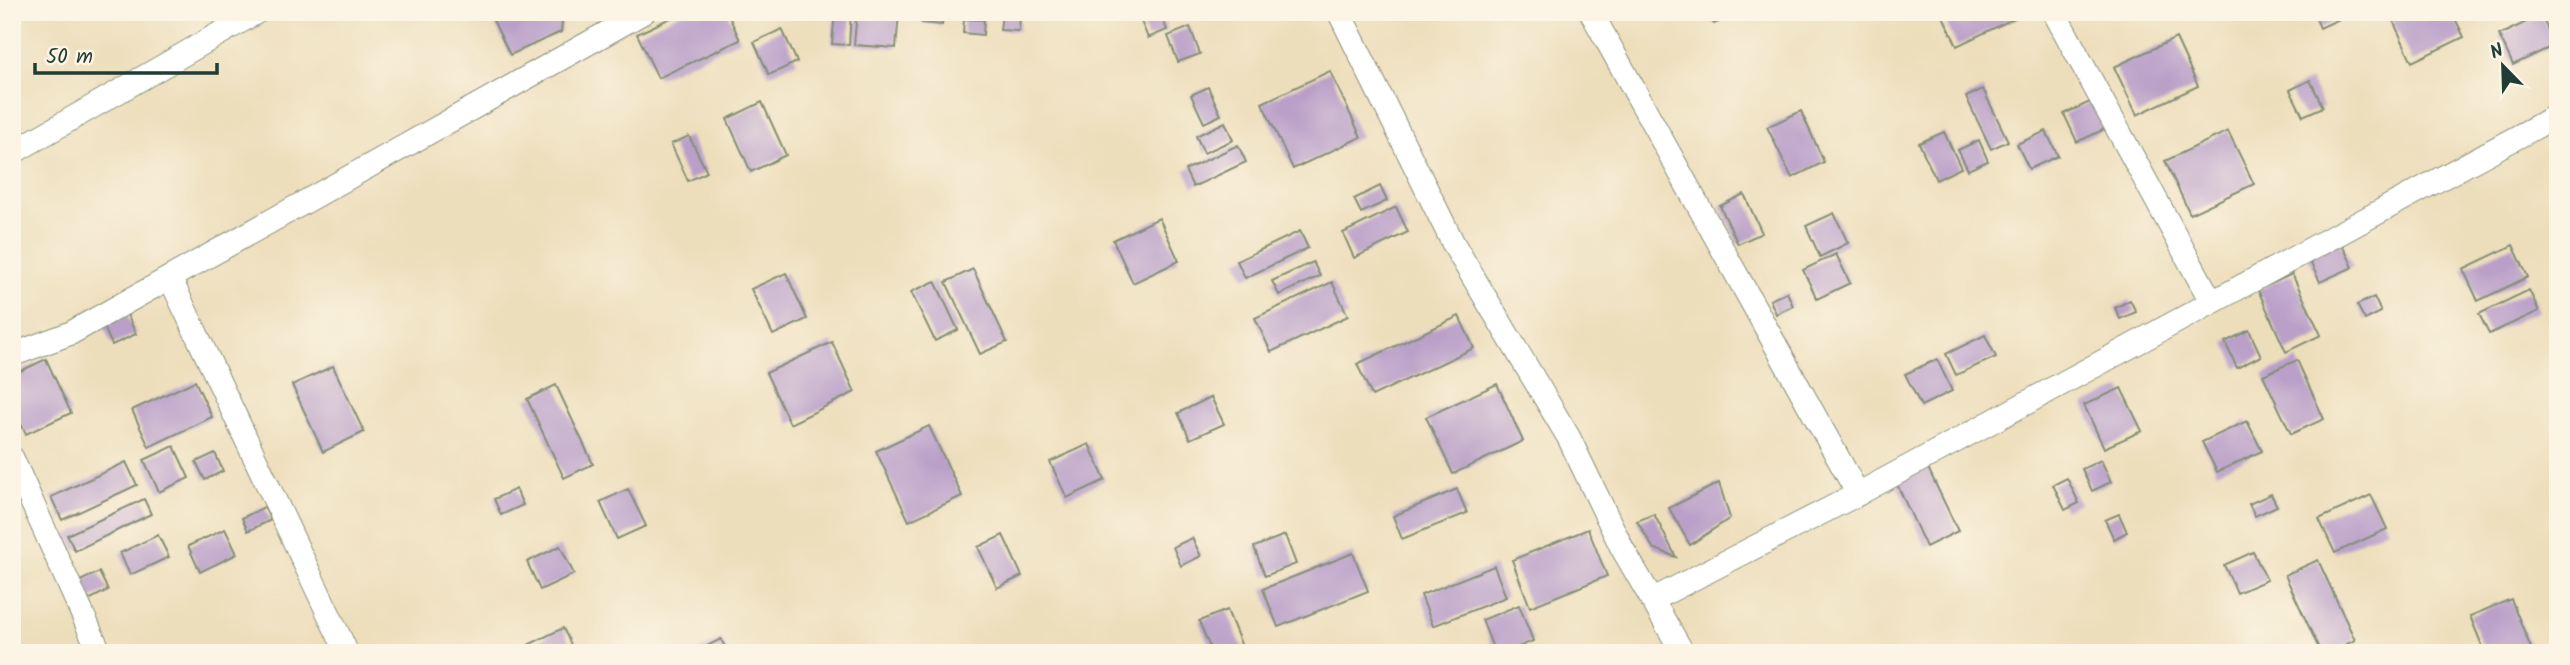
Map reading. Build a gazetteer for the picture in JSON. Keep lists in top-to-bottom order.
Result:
{
  "scale_bar": "50 m",
  "north": "top left"
}
